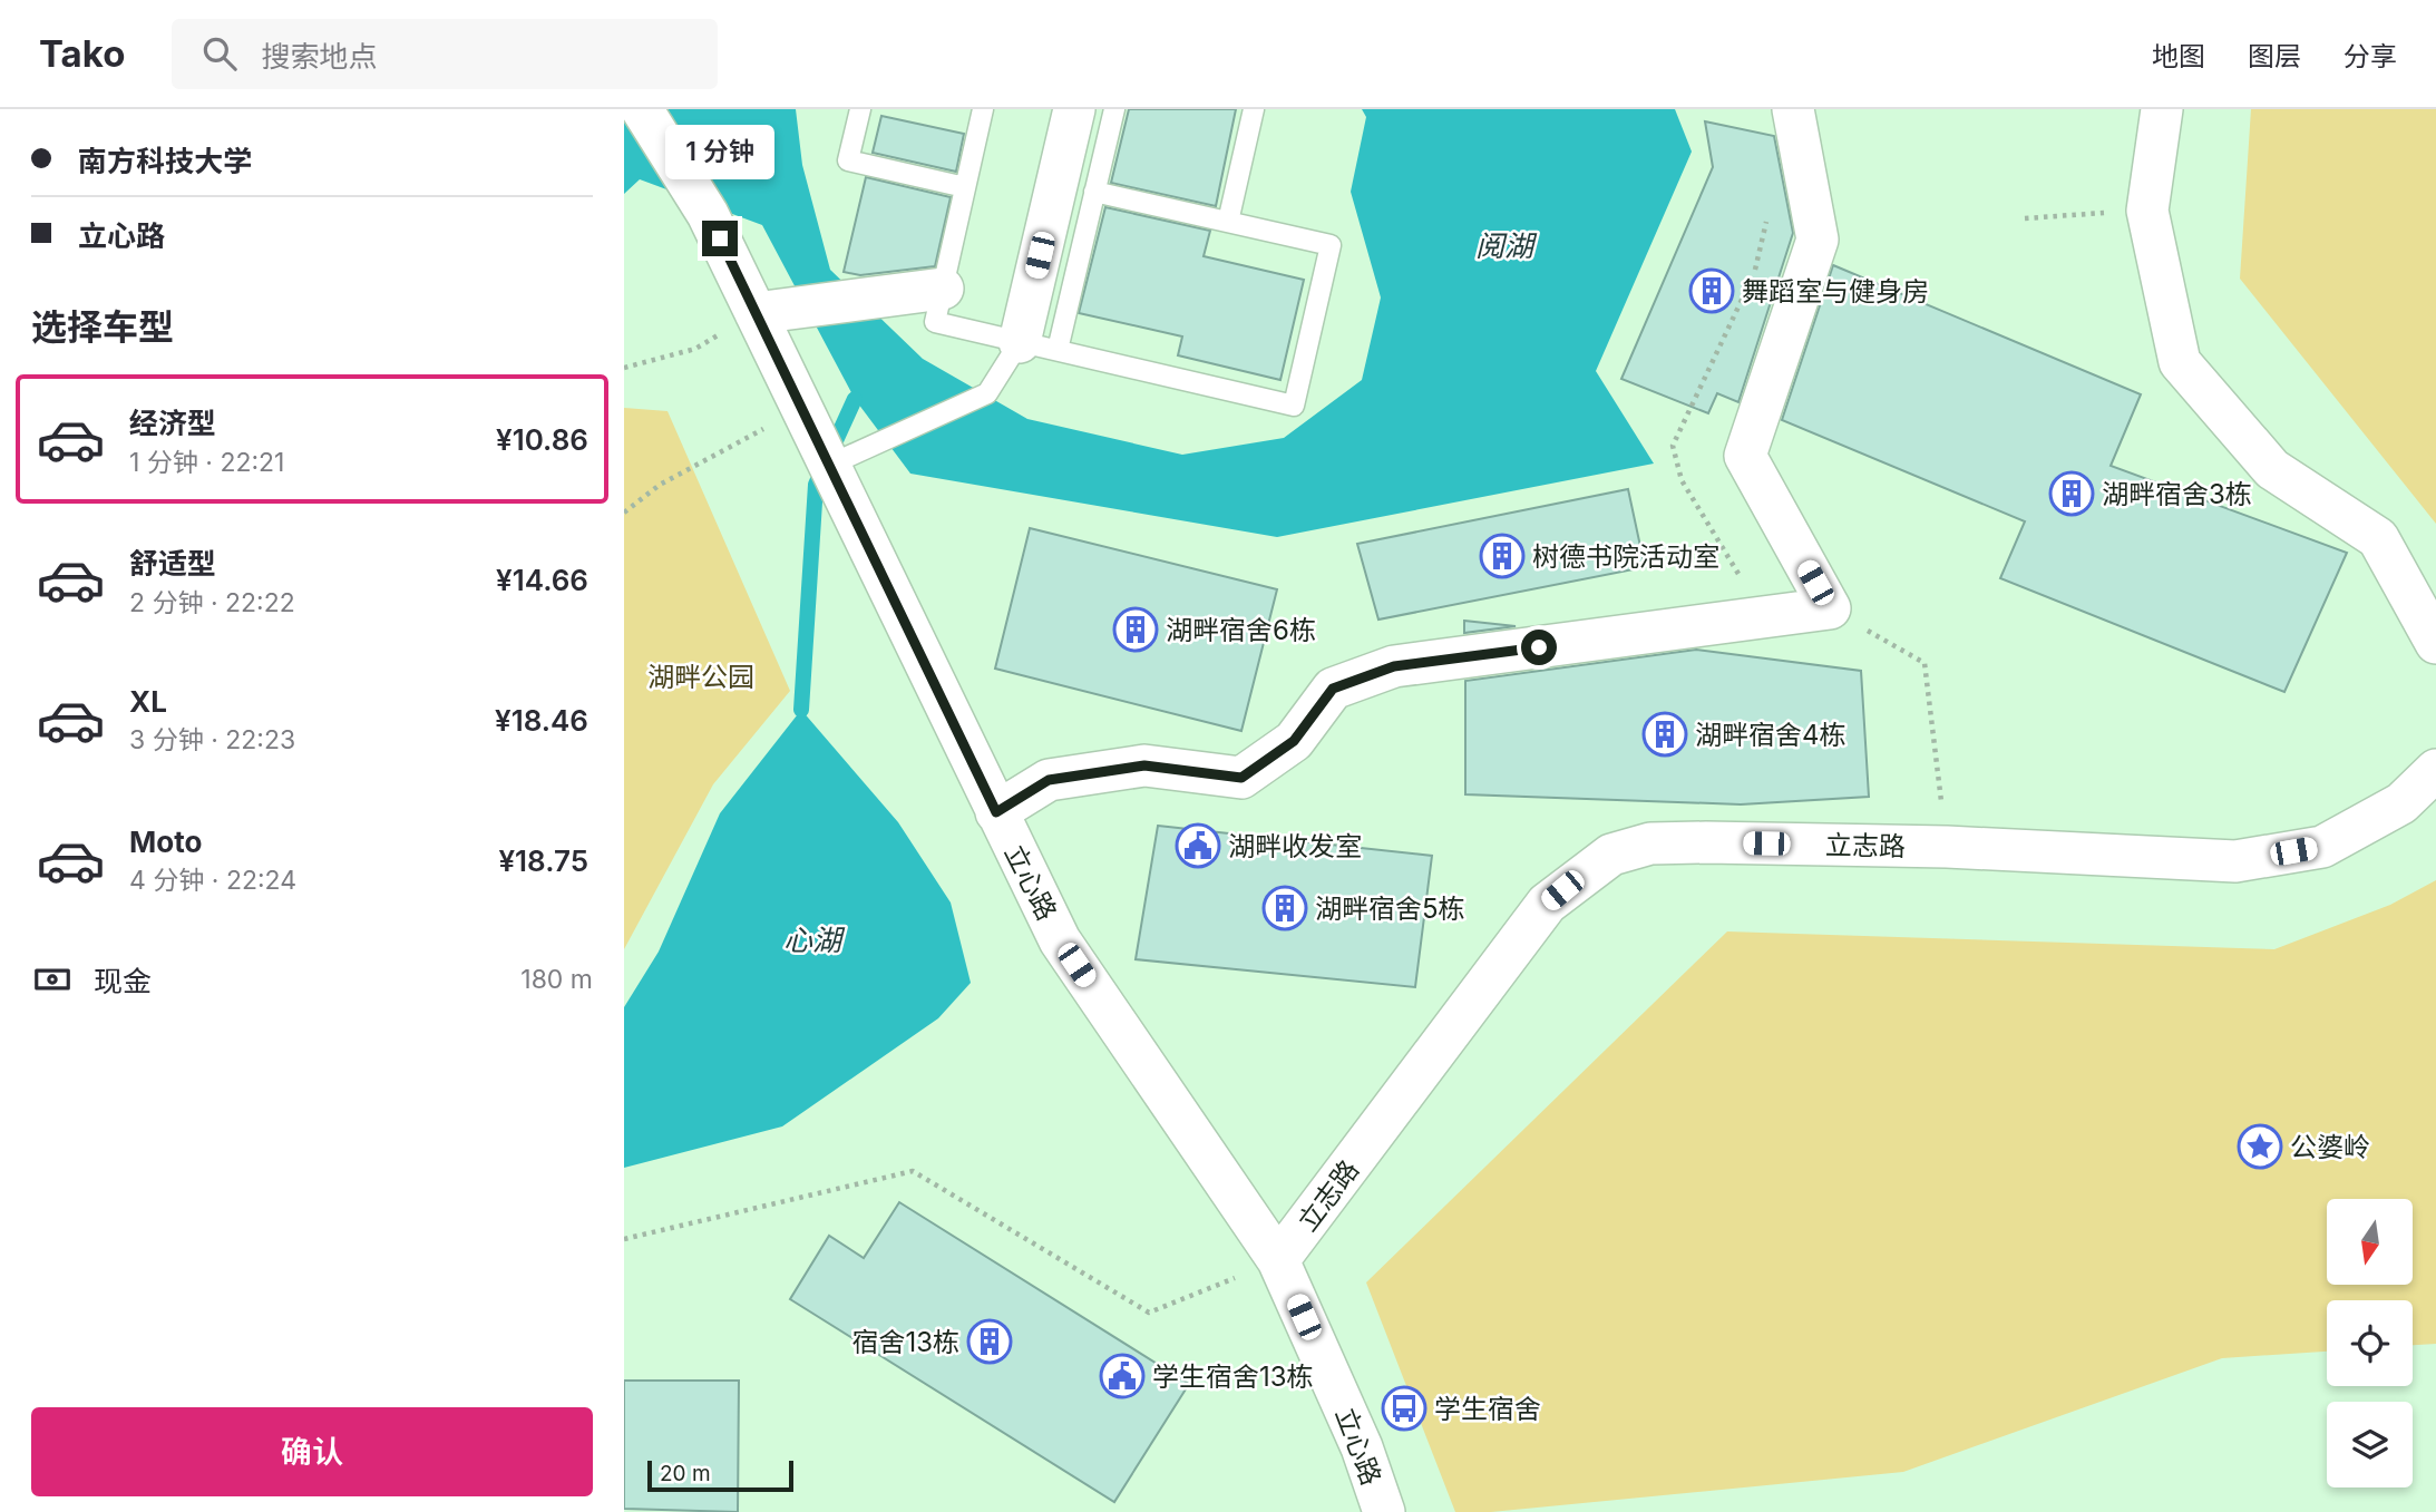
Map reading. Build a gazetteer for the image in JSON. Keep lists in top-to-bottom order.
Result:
{
  "streets": {
    "street": ["立志路", "立心路"]
  },
  "crossings": [
    ["立志路", "立心路"]
  ],
  "water": ["阅湖", "心湖"],
  "parks": ["湖畔公园"],
  "places": {
    "building": [
      "舞蹈室与健身房",
      "湖畔宿舍3栋",
      "树德书院活动室",
      "湖畔宿舍6栋",
      "湖畔宿舍4栋",
      "湖畔宿舍5栋",
      "宿舍13栋"
    ],
    "public building": ["湖畔收发室", "学生宿舍13栋"],
    "place": ["公婆岭"],
    "bus stop": ["学生宿舍"]
  },
  "scale_bar": "20 m",
  "north": "bottom",
  "page": {
    "header": "Tako",
    "search": "搜索地点",
    "nav": ["地图", "图层", "分享"],
    "banner": ["南方科技大学", "立心路"],
    "bubble": "1 分钟",
    "heading": "选择车型",
    "list": [
      {
        "name": "经济型",
        "note": "1 分钟 · 22:21",
        "value": "¥10.86"
      },
      {
        "name": "舒适型",
        "note": "2 分钟 · 22:22",
        "value": "¥14.66"
      },
      {
        "name": "XL",
        "note": "3 分钟 · 22:23",
        "value": "¥18.46"
      },
      {
        "name": "Moto",
        "note": "4 分钟 · 22:24",
        "value": "¥18.75"
      }
    ],
    "pay": ["现金", "180 m"],
    "buttons": "确认",
    "scale": "20 m"
  }
}
